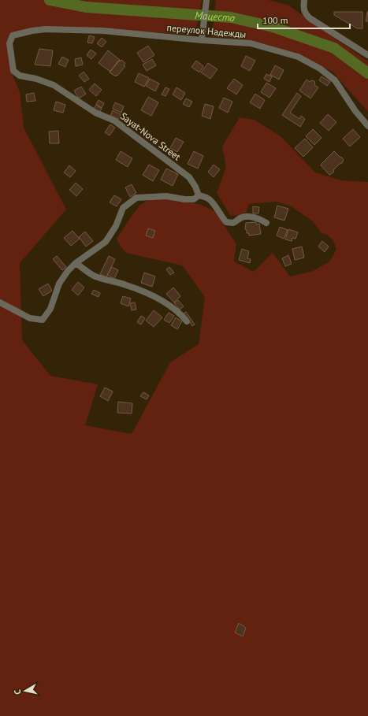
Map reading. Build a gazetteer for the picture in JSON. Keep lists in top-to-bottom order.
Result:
{
  "streets": {
    "street": ["переулок Надежды", "Sayat-Nova Street"]
  },
  "crossings": [
    ["переулок Надежды", "Sayat-Nova Street"]
  ],
  "water": ["Мацеста"],
  "scale_bar": "100 m",
  "north": "left"
}
